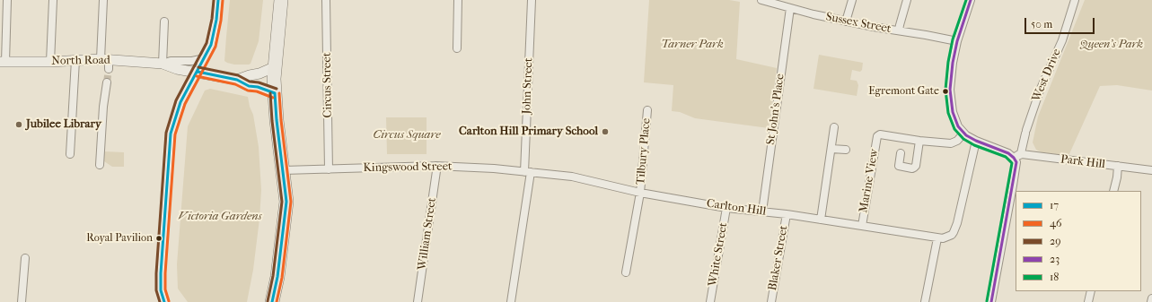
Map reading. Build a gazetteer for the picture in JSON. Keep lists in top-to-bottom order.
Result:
{
  "streets": {
    "street": [
      "Sussex Street",
      "North Road",
      "West Drive",
      "Circus Street",
      "John Street",
      "St John's Place",
      "Tilbury Place",
      "Park Hill",
      "Kingswood Street",
      "Marine View",
      "Carlton Hill",
      "William Street",
      "White Street",
      "Blaker Street"
    ]
  },
  "crossings": [
    ["Sussex Street", "St John's Place"],
    ["West Drive", "Park Hill"],
    ["Circus Street", "Kingswood Street"],
    ["John Street", "Kingswood Street"],
    ["John Street", "Carlton Hill"],
    ["St John's Place", "Carlton Hill"],
    ["Tilbury Place", "Carlton Hill"],
    ["Kingswood Street", "Carlton Hill"],
    ["Kingswood Street", "William Street"],
    ["Marine View", "Carlton Hill"],
    ["Carlton Hill", "White Street"],
    ["Carlton Hill", "Blaker Street"]
  ],
  "parks": [
    "Tarner Park",
    "Queen's Park",
    "Circus Square",
    "Victoria Gardens"
  ],
  "places": [
    "Egremont Gate",
    "Jubilee Library",
    "Carlton Hill Primary School",
    "Royal Pavilion"
  ],
  "lines": [
    "transit line 17",
    "transit line 46",
    "transit line 29",
    "transit line 23",
    "transit line 18"
  ],
  "legend": [
    "17",
    "46",
    "29",
    "23",
    "18"
  ],
  "scale_bar": "50 m"
}
